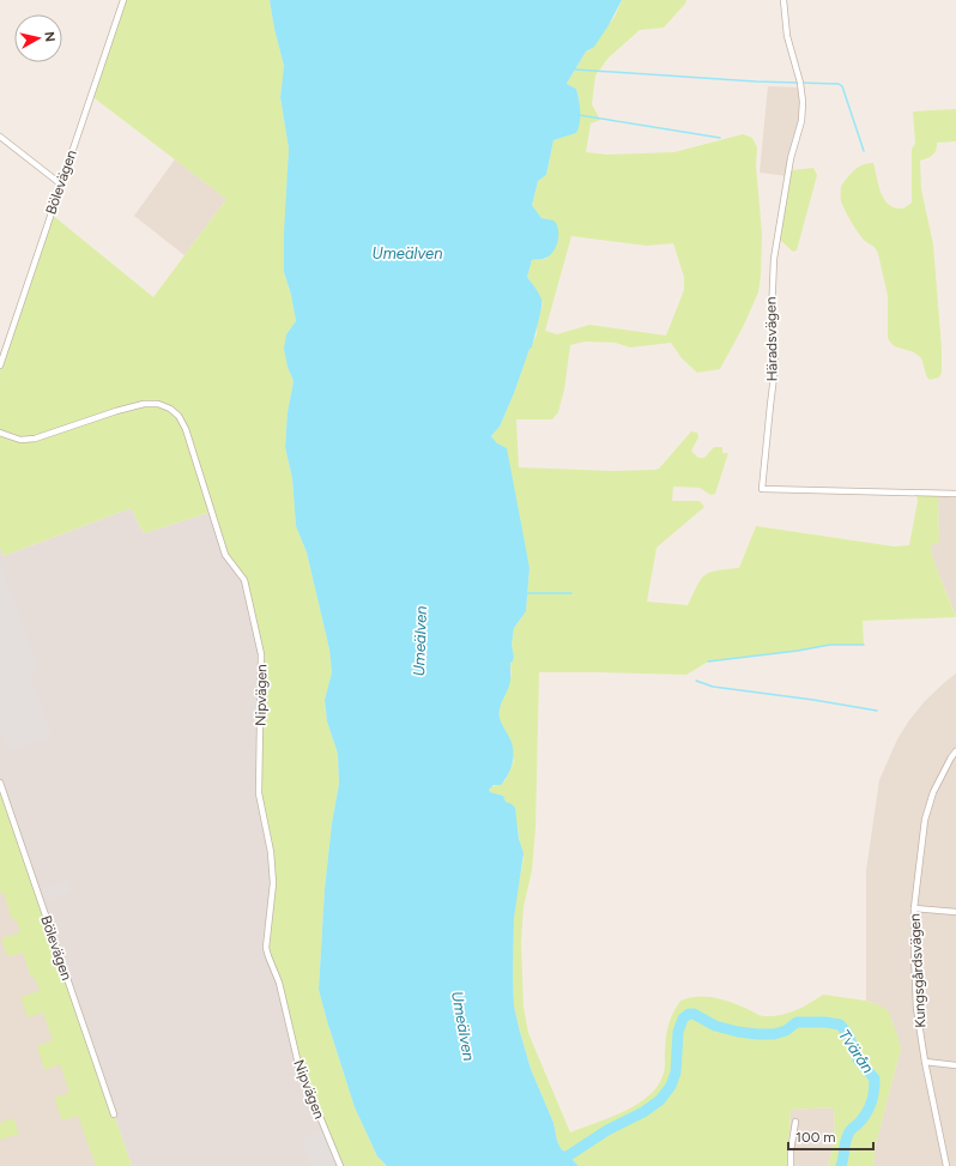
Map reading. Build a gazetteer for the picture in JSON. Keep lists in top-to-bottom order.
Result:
{
  "streets": {
    "street": [
      "Bölevägen",
      "Häradsvägen",
      "Nipvägen",
      "Kungsgårdsvägen"
    ]
  },
  "water": ["Umeälven", "Tvärån"],
  "scale_bar": "100 m",
  "north": "right"
}
